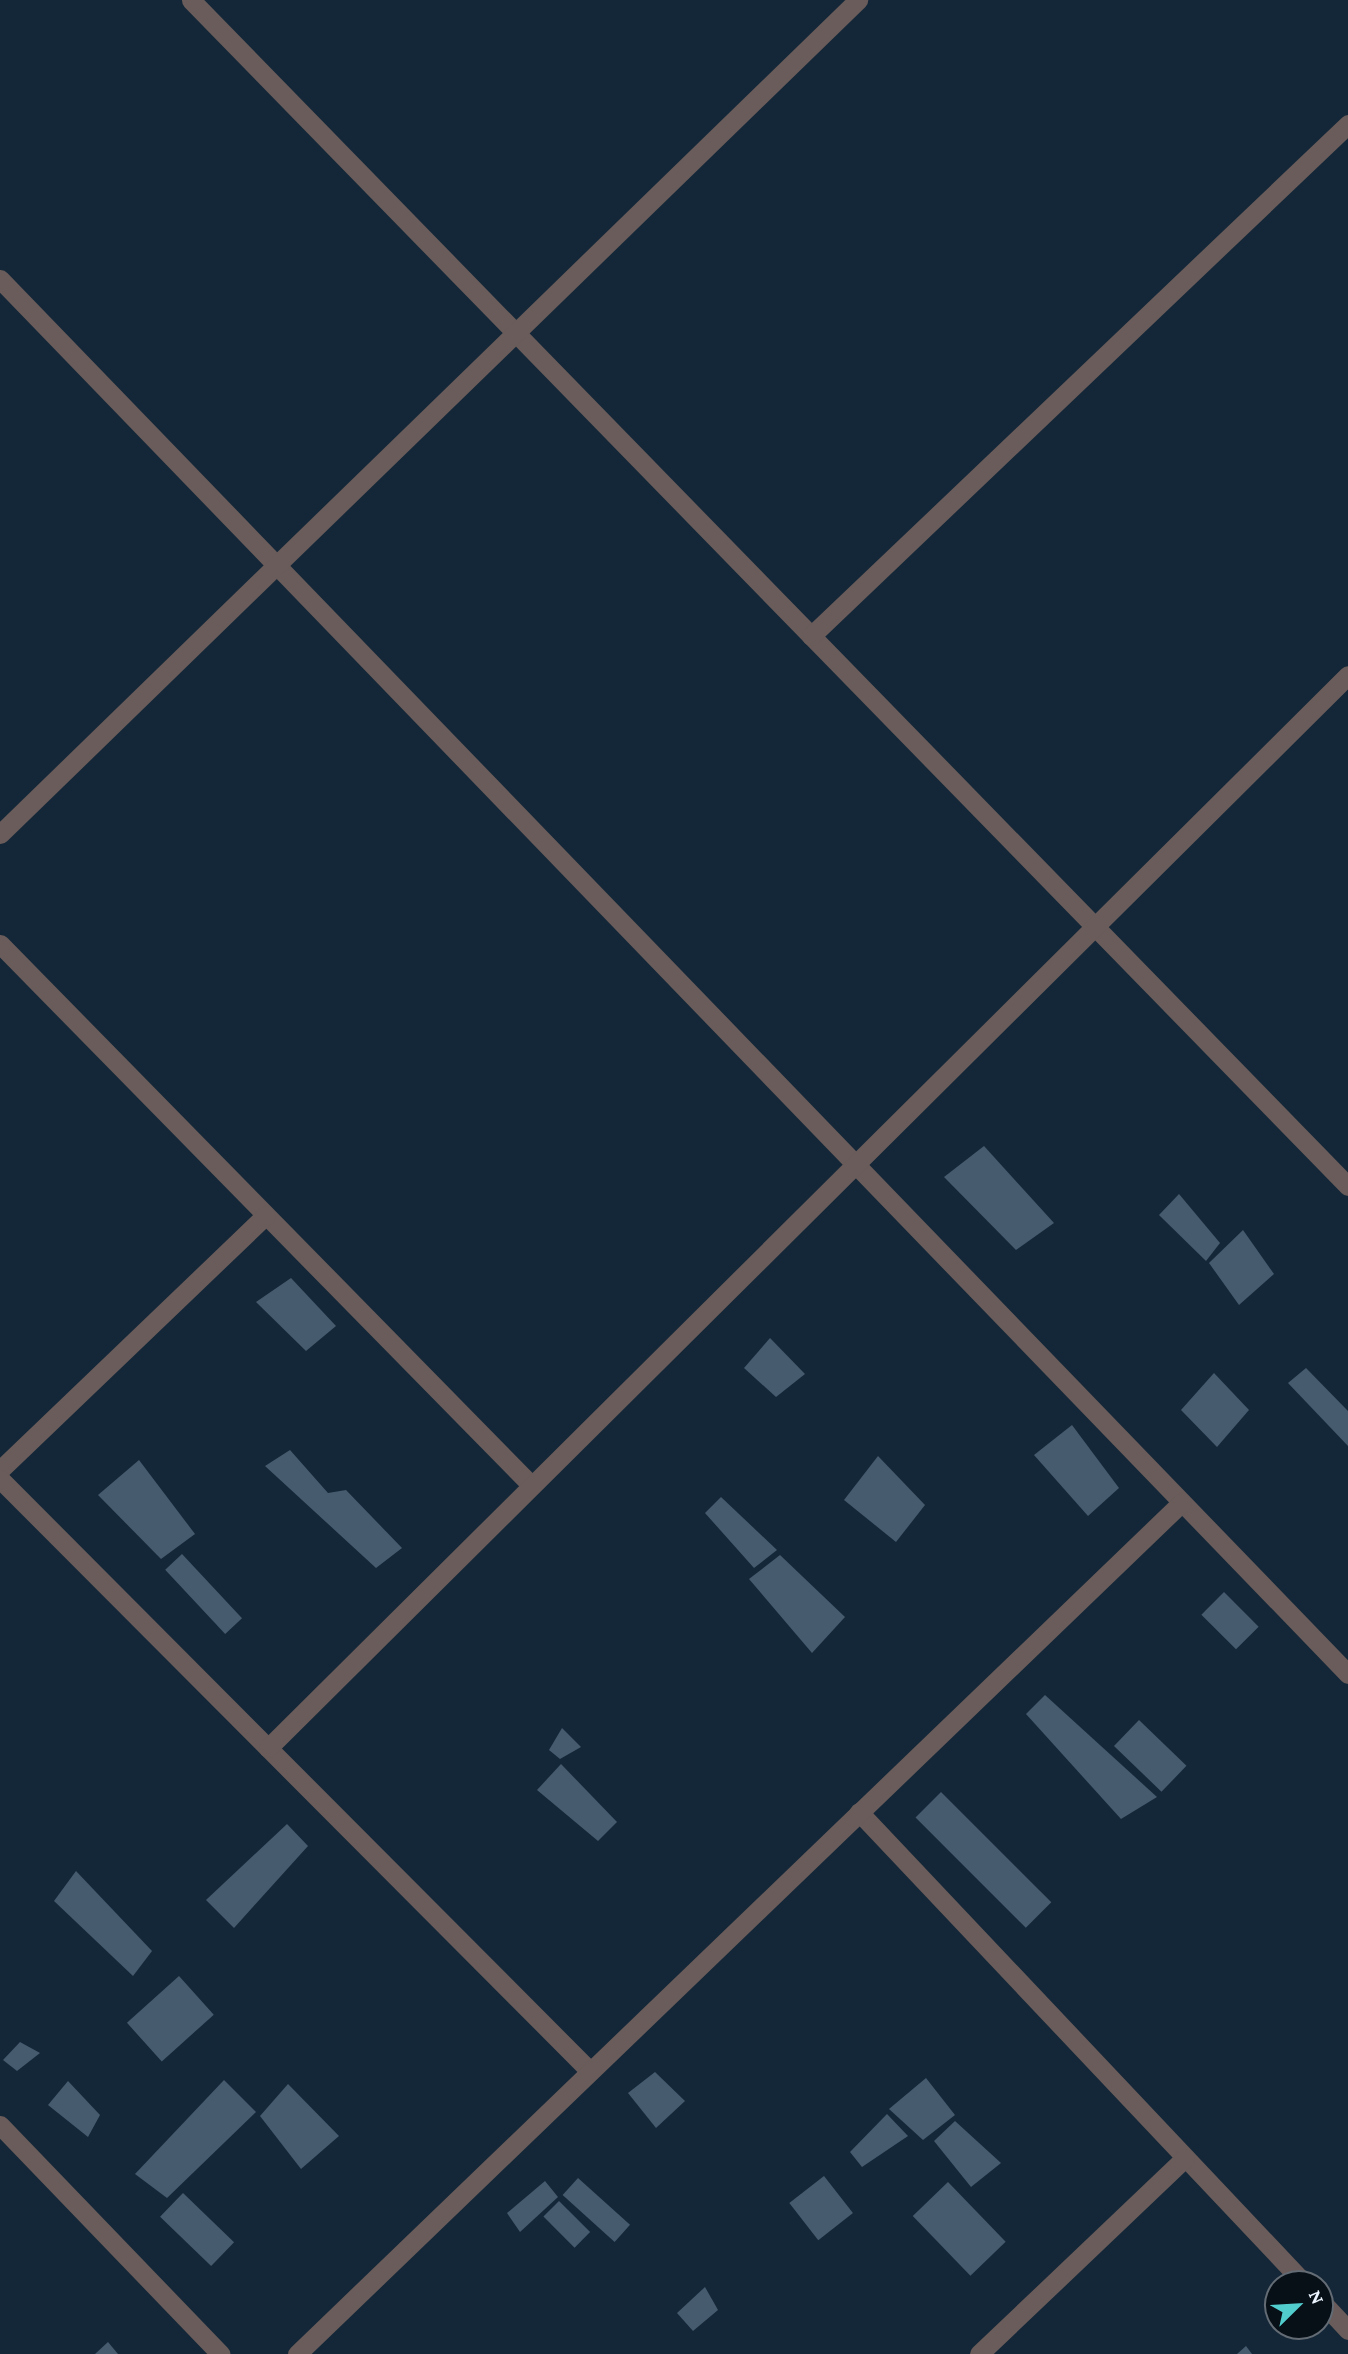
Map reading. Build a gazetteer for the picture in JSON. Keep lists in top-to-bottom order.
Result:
{
  "north": "top right"
}
